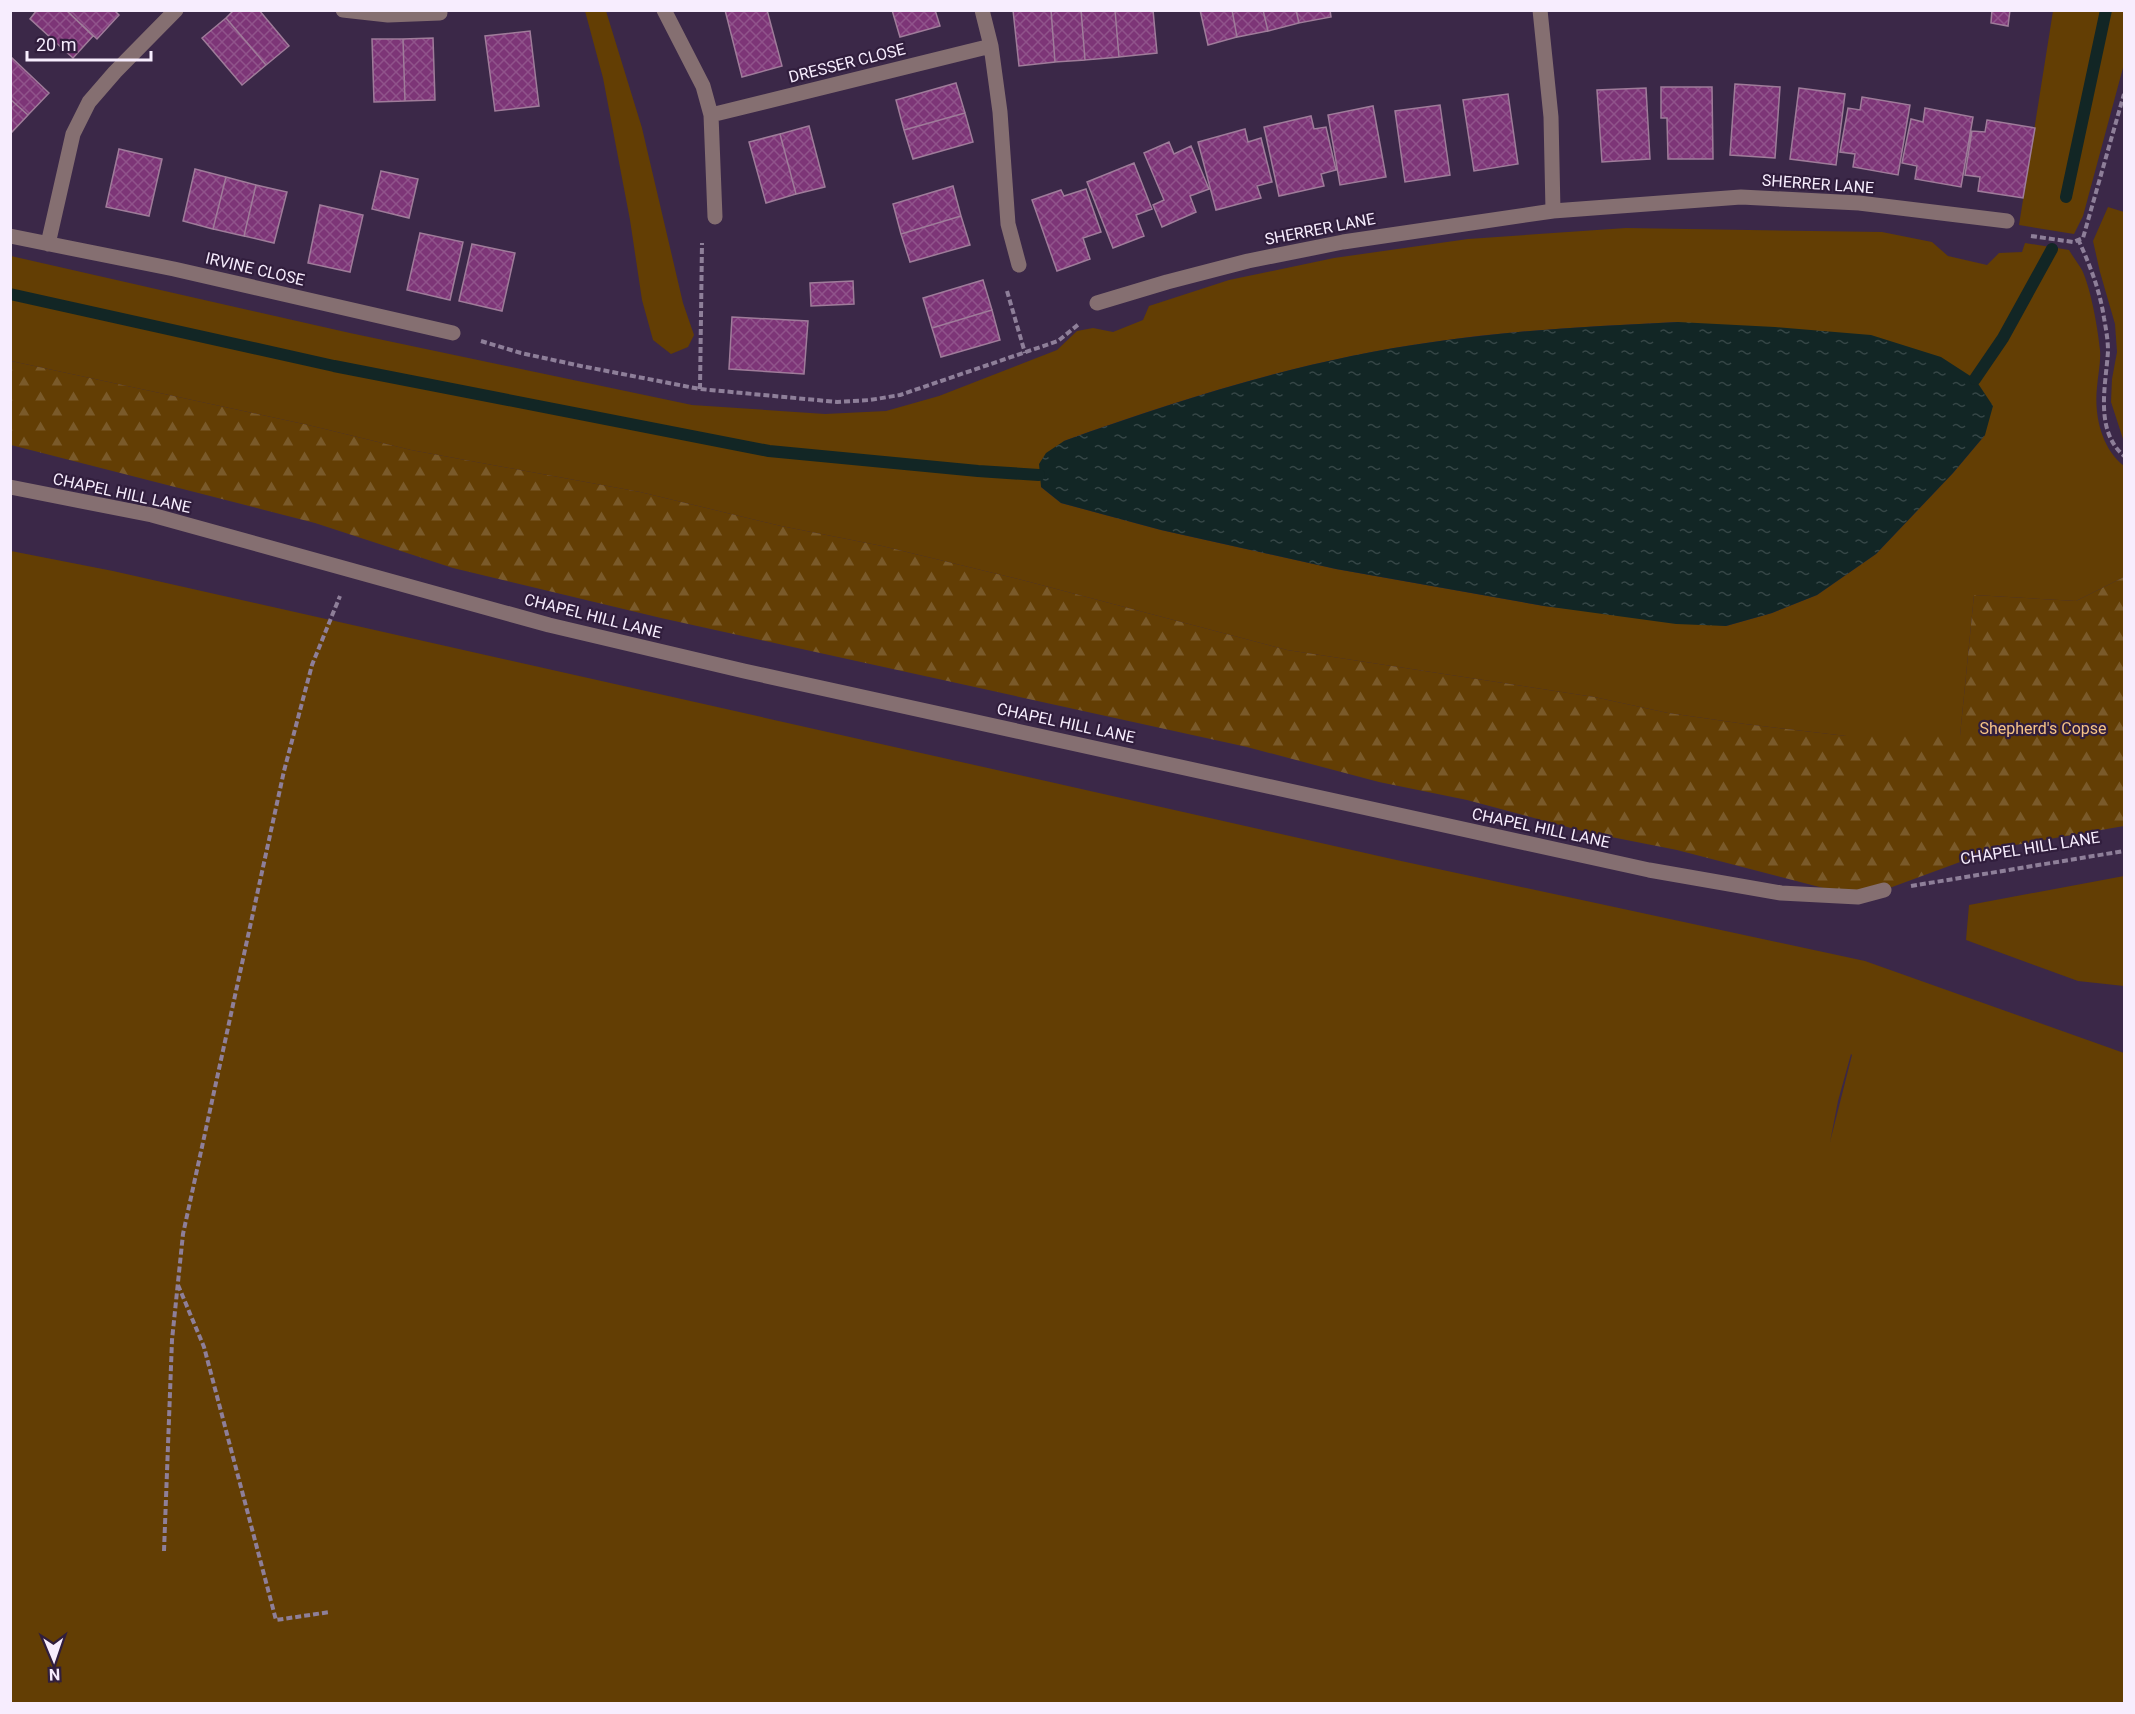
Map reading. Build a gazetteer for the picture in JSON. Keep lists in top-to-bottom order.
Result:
{
  "streets": {
    "street": [
      "DRESSER CLOSE",
      "SHERRER LANE",
      "IRVINE CLOSE",
      "CHAPEL HILL LANE"
    ]
  },
  "parks": ["Shepherd's Copse"],
  "scale_bar": "20 m",
  "north": "bottom"
}
